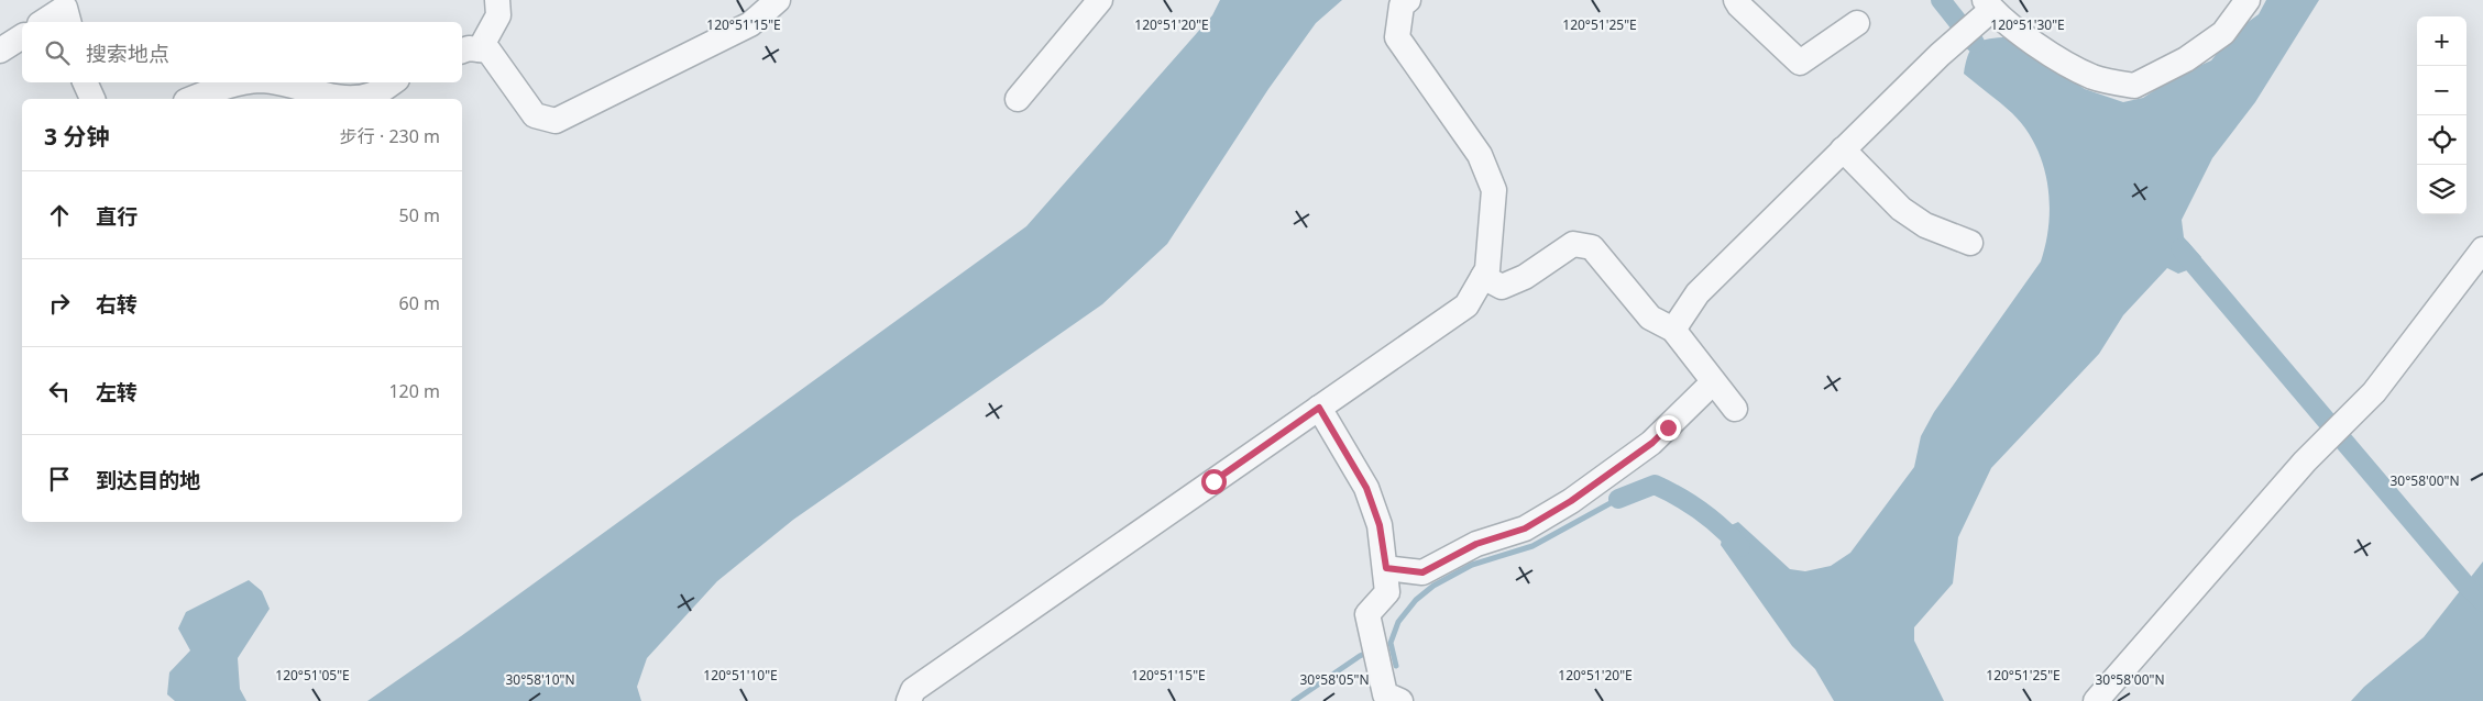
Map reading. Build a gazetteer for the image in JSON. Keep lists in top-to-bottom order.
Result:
{
  "page": {
    "map_buttons": ["+", "−"],
    "search": "搜索地点",
    "heading": ["3 分钟", "步行 · 230 m"],
    "list": [
      ["直行", "50 m"],
      ["右转", "60 m"],
      ["左转", "120 m"],
      "到达目的地"
    ]
  },
  "coordinates": [
    "120°51'20\"E",
    "120°51'25\"E",
    "120°51'30\"E",
    "120°51'15\"E",
    "30°58'00\"N",
    "120°51'05\"E",
    "120°51'10\"E",
    "30°58'10\"N",
    "30°58'05\"N"
  ]
}
